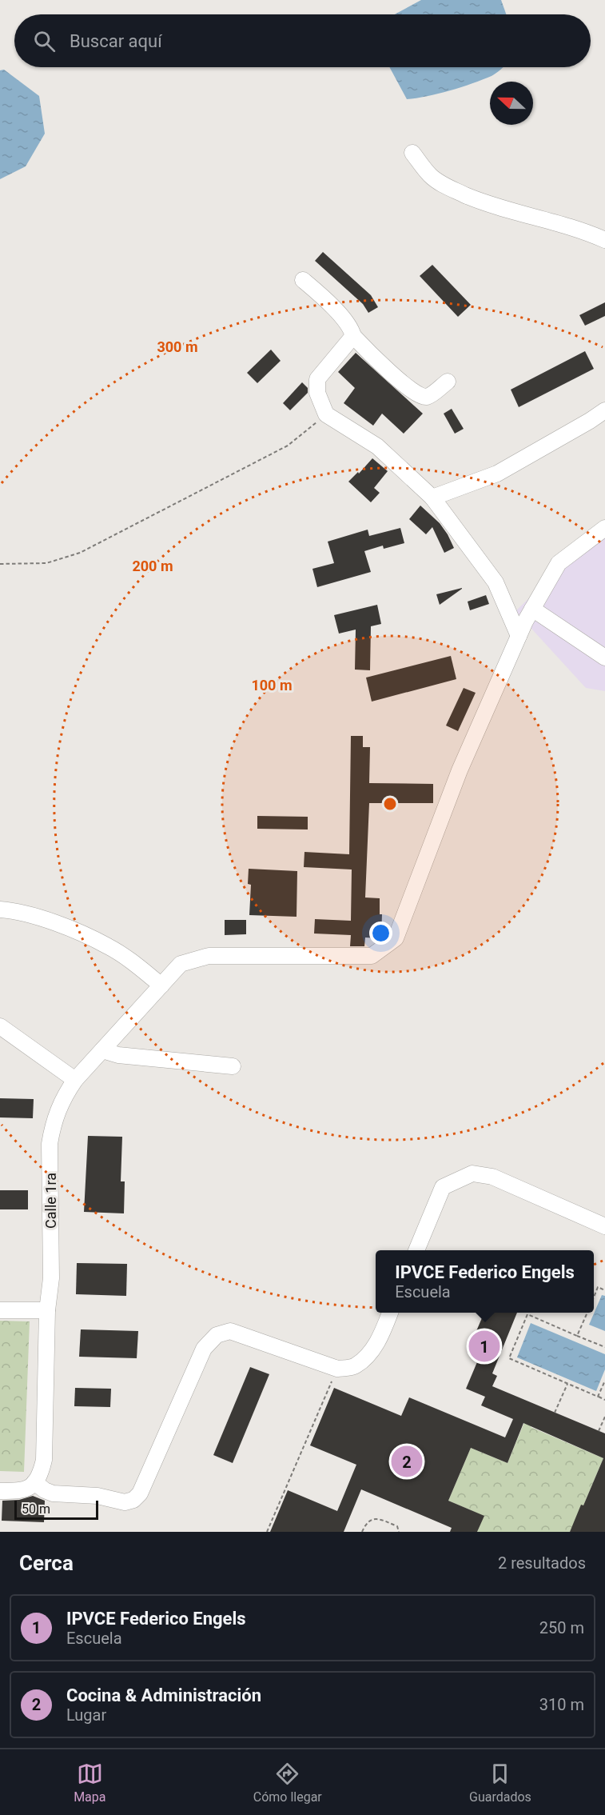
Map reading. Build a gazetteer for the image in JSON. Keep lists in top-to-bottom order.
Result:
{
  "streets": {
    "street": ["Calle 1ra"]
  },
  "scale_bar": "50 m",
  "north": "left",
  "page": {
    "search": "Buscar aquí",
    "popup": ["IPVCE Federico Engels", "Escuela"],
    "pins": ["1", "2"],
    "scale": "50 m",
    "heading": ["Cerca", "2 resultados"],
    "list": [
      {
        "mark": "1",
        "name": "IPVCE Federico Engels",
        "note": "Escuela",
        "value": "250 m"
      },
      {
        "mark": "2",
        "name": "Cocina & Administración",
        "note": "Lugar",
        "value": "310 m"
      }
    ],
    "nav": ["Mapa", "Cómo llegar", "Guardados"]
  },
  "rings": ["300 m", "200 m", "100 m"]
}
